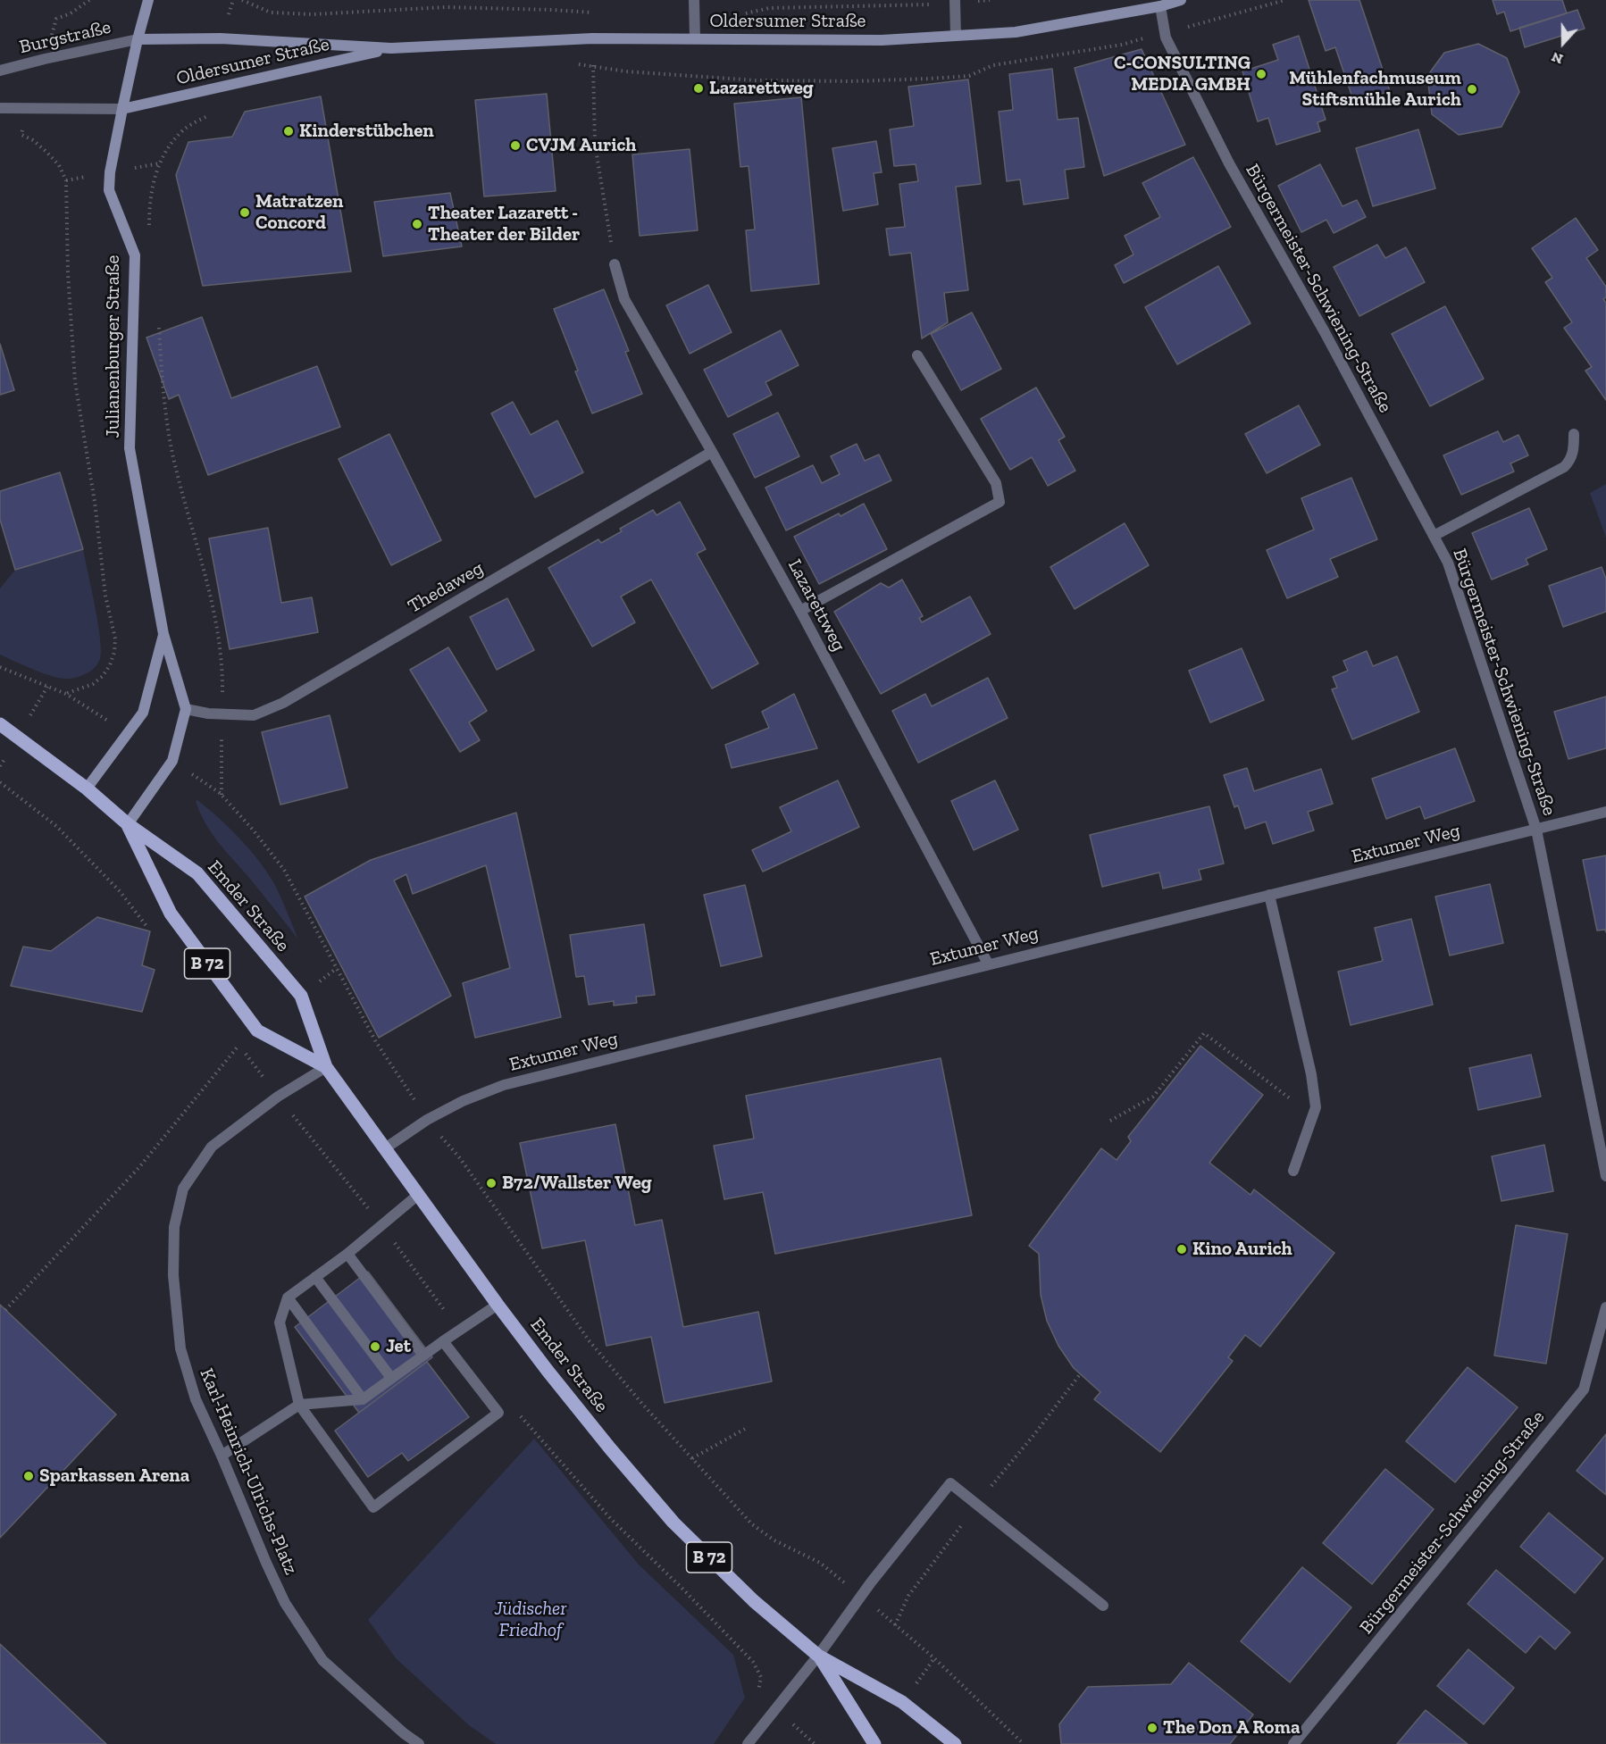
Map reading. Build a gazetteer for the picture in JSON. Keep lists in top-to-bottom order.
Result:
{
  "streets": {
    "main road": [
      "Oldersumer Straße",
      "Julianenburger Straße",
      "Emder Straße",
      "B 72"
    ],
    "street": [
      "Burgstraße",
      "Bürgermeister-Schwiening-Straße",
      "Thedaweg",
      "Lazarettweg",
      "Extumer Weg",
      "Karl-Heinrich-Ulrichs-Platz"
    ]
  },
  "crossings": [
    ["Oldersumer Straße", "Burgstraße"],
    ["Oldersumer Straße", "Bürgermeister-Schwiening-Straße"],
    ["Oldersumer Straße", "Julianenburger Straße"],
    ["Burgstraße", "Julianenburger Straße"],
    ["Bürgermeister-Schwiening-Straße", "Extumer Weg"],
    ["Julianenburger Straße", "Thedaweg"],
    ["Julianenburger Straße", "B 72"],
    ["Thedaweg", "Lazarettweg"],
    ["Lazarettweg", "Extumer Weg"],
    ["Extumer Weg", "Emder Straße"],
    ["Emder Straße", "B 72"],
    ["Emder Straße", "Karl-Heinrich-Ulrichs-Platz"]
  ],
  "parks": ["Jüdischer Friedhof"],
  "places": [
    "C-CONSULTING MEDIA GMBH",
    "Lazarettweg",
    "Mühlenfachmuseum Stiftsmühle Aurich",
    "Kinderstübchen",
    "CVJM Aurich",
    "Matratzen Concord",
    "Theater Lazarett - Theater der Bilder",
    "B72/Wallster Weg",
    "Kino Aurich",
    "Jet",
    "Sparkassen Arena",
    "The Don A Roma"
  ],
  "north": "bottom"
}
